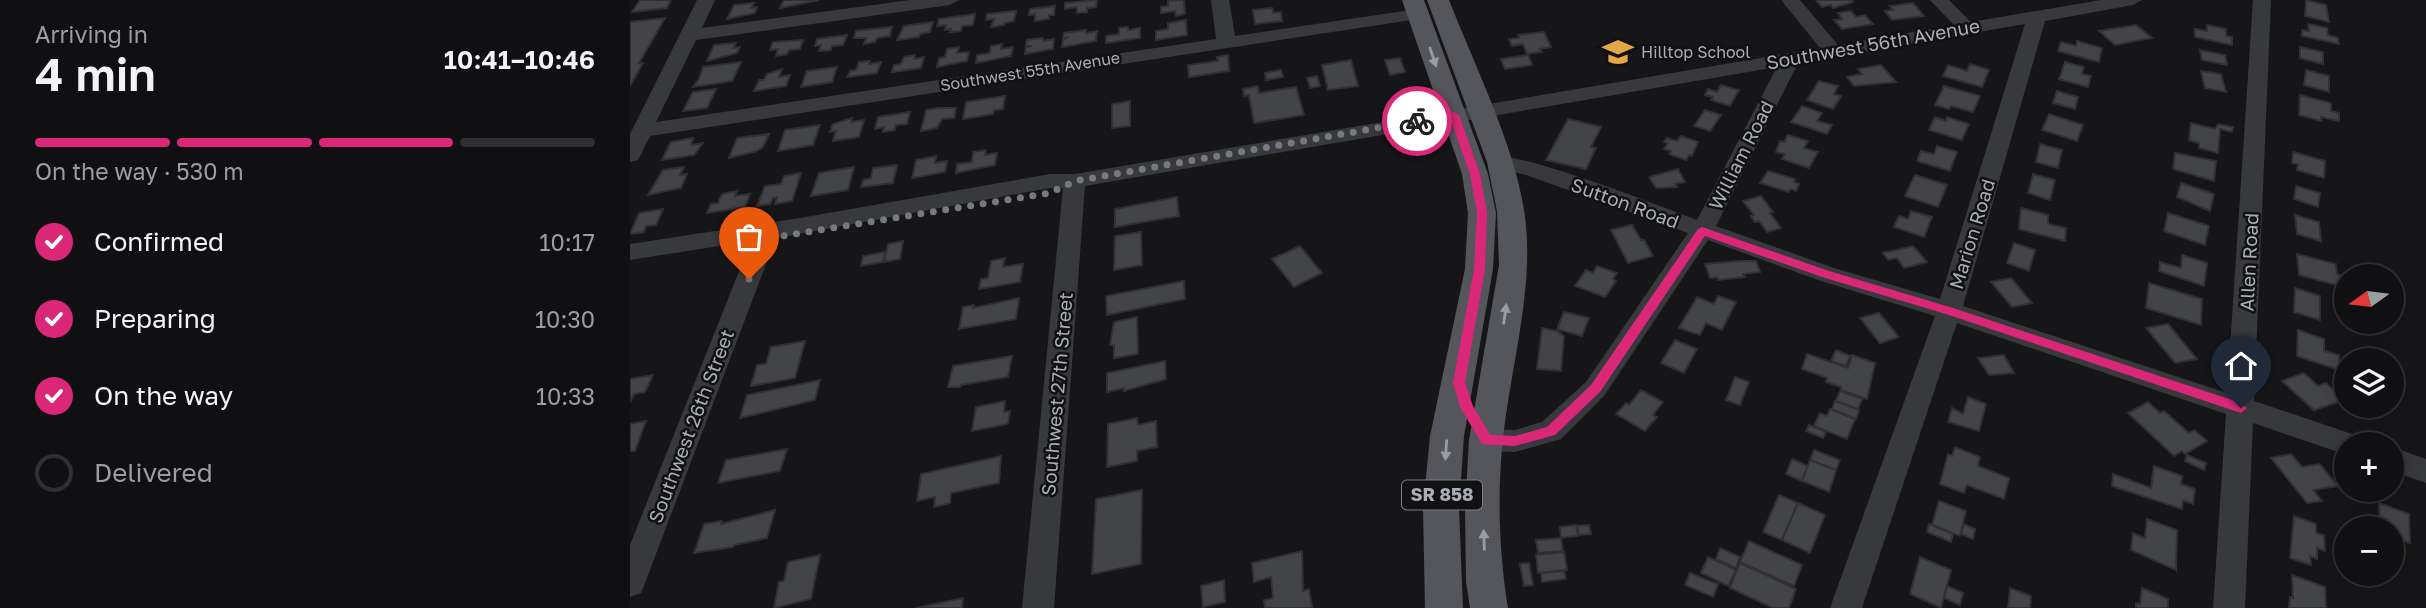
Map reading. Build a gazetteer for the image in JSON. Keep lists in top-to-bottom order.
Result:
{
  "streets": {
    "main road": ["SR 858"],
    "street": [
      "Southwest 56th Avenue",
      "Southwest 55th Avenue",
      "William Road",
      "Sutton Road",
      "Marion Road",
      "Allen Road",
      "Southwest 27th Street",
      "Southwest 26th Street"
    ]
  },
  "crossings": [
    ["Southwest 56th Avenue", "William Road"],
    ["Southwest 56th Avenue", "Marion Road"],
    ["Southwest 56th Avenue", "Southwest 27th Street"],
    ["Southwest 56th Avenue", "Southwest 26th Street"],
    ["Southwest 56th Avenue", "SR 858"],
    ["Southwest 55th Avenue", "SR 858"],
    ["William Road", "Sutton Road"],
    ["William Road", "SR 858"],
    ["Sutton Road", "Marion Road"],
    ["Sutton Road", "Allen Road"],
    ["Sutton Road", "SR 858"]
  ],
  "places": {
    "school or university": ["Hilltop School"]
  },
  "north": "left",
  "page": {
    "heading": ["4 min", "Arriving in", "10:41–10:46"],
    "bar": "On the way · 530 m",
    "list": [
      ["Confirmed", "10:17"],
      ["Preparing", "10:30"],
      ["On the way", "10:33"],
      "Delivered"
    ],
    "map_buttons": ["+", "−"]
  }
}
